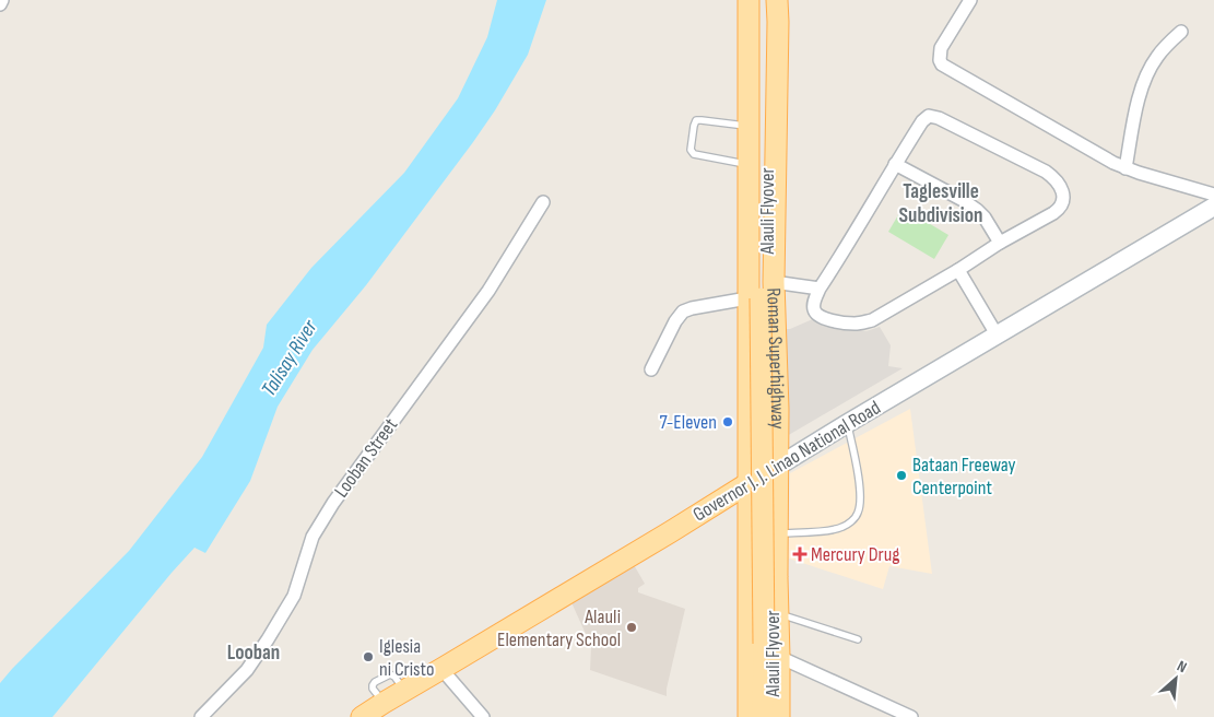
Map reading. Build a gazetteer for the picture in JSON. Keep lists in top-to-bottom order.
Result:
{
  "streets": {
    "main road": ["Alauli Flyover", "Roman Superhighway", "Governor J. J. Linao National Road"],
    "street": ["Looban Street"]
  },
  "crossings": [
    ["Alauli Flyover", "Roman Superhighway"],
    ["Roman Superhighway", "Governor J. J. Linao National Road"]
  ],
  "districts": ["Taglesville Subdivision", "Looban"],
  "water": ["Talisay River"],
  "places": {
    "other": [
      "7-Eleven",
      "Bataan Freeway Centerpoint",
      "Alauli Elementary School",
      "Iglesia ni Cristo"
    ],
    "health": ["Mercury Drug"]
  },
  "north": "top right"
}
